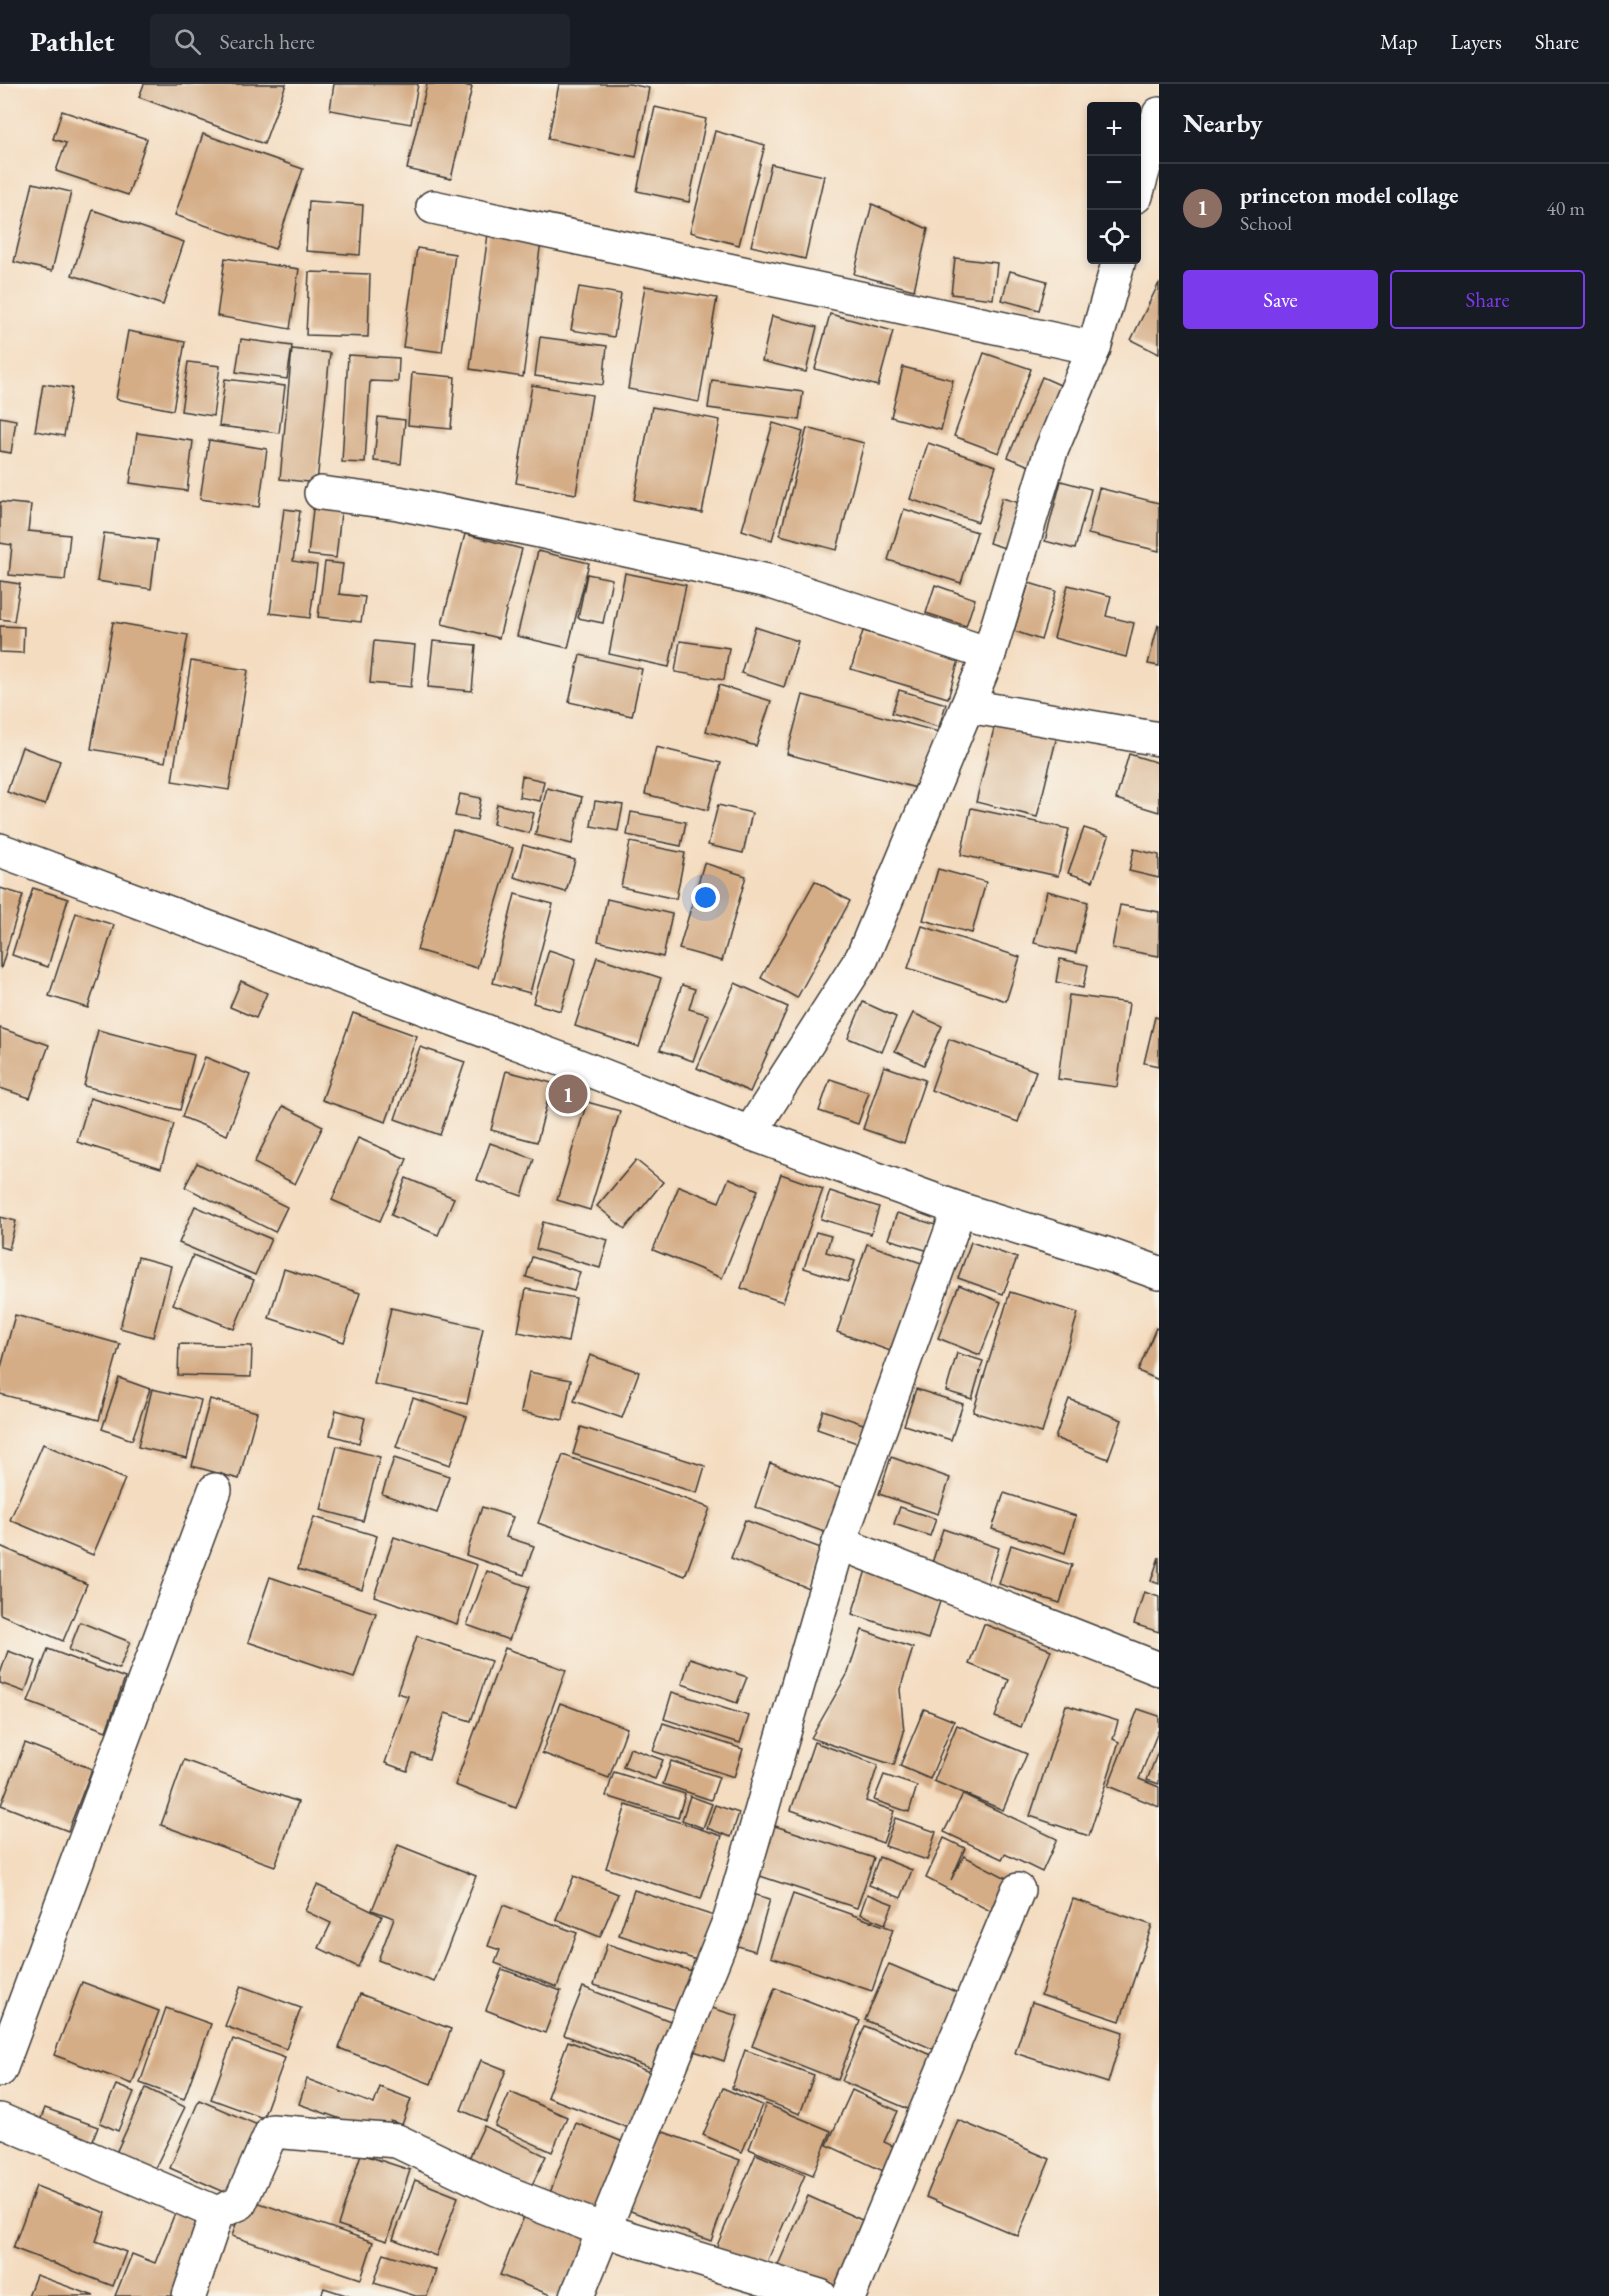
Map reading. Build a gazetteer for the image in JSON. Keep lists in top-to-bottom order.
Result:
{
  "page": {
    "header": "Pathlet",
    "search": "Search here",
    "nav": ["Map", "Layers", "Share"],
    "heading": "Nearby",
    "map_buttons": ["+", "−"],
    "list": [
      {
        "mark": "1",
        "name": "princeton model collage",
        "note": "School",
        "value": "40 m"
      }
    ],
    "buttons": ["Save", "Share"],
    "pins": "1"
  }
}
